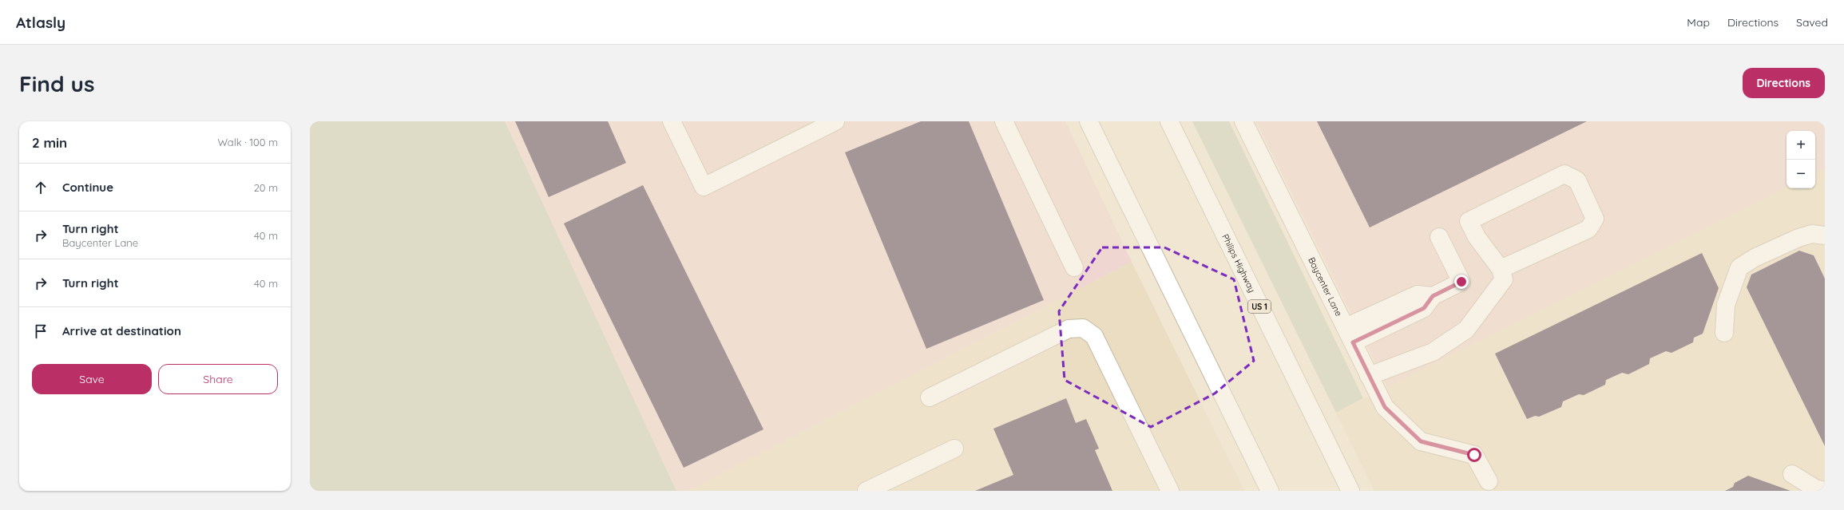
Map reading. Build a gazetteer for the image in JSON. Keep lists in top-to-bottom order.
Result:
{
  "streets": {
    "main road": ["Philips Highway", "Baycenter Lane", "US 1"]
  },
  "page": {
    "header": "Atlasly",
    "nav": ["Map", "Directions", "Saved"],
    "buttons": [
      "Directions",
      ["Save", "Share"]
    ],
    "title": "Find us",
    "heading": ["2 min", "Walk · 100 m"],
    "map_buttons": ["+", "−"],
    "list": [
      ["Continue", "20 m"],
      ["Turn right", "Baycenter Lane", "40 m"],
      ["Turn right", "40 m"],
      "Arrive at destination"
    ]
  }
}
